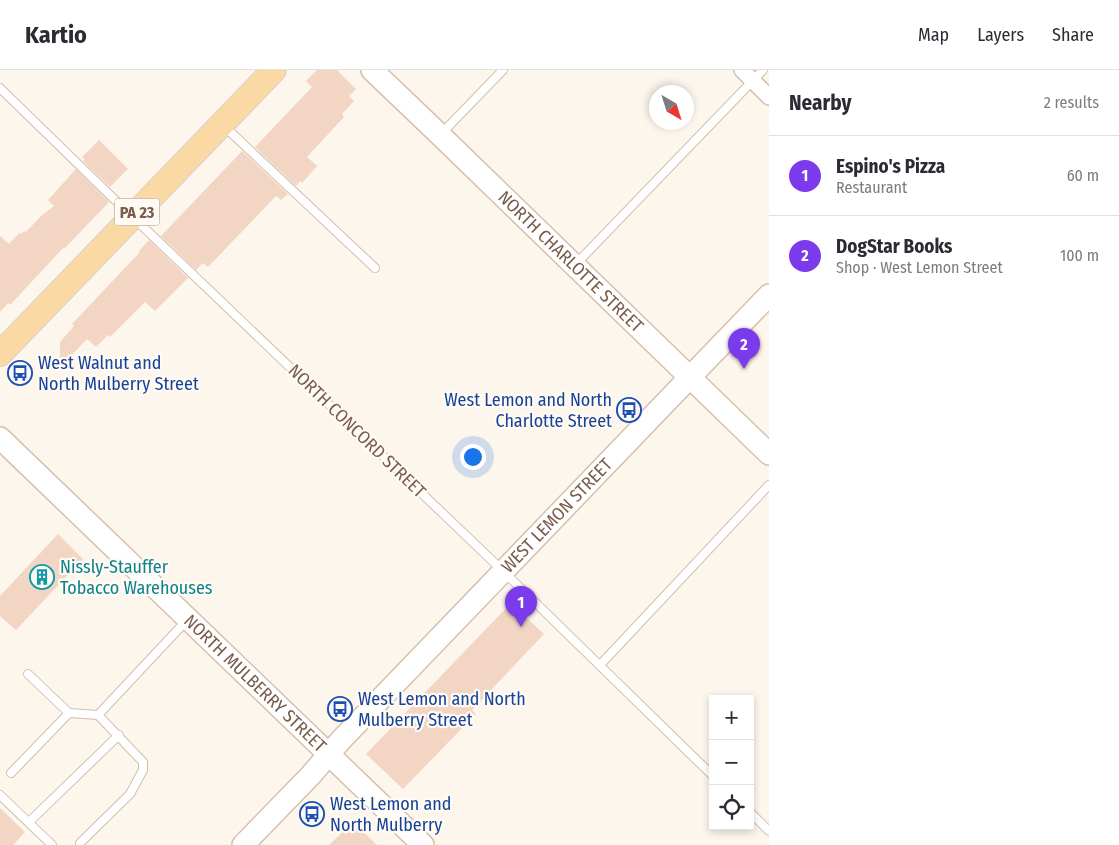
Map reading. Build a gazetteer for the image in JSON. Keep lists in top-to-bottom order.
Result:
{
  "streets": {
    "main road": ["PA 23"],
    "street": ["NORTH CHARLOTTE STREET", "WEST LEMON STREET", "NORTH MULBERRY STREET"],
    "lane": ["NORTH CONCORD STREET"]
  },
  "crossings": [
    ["PA 23", "NORTH CONCORD STREET"],
    ["NORTH CHARLOTTE STREET", "WEST LEMON STREET"],
    ["NORTH CONCORD STREET", "WEST LEMON STREET"],
    ["WEST LEMON STREET", "NORTH MULBERRY STREET"]
  ],
  "places": {
    "bus stop": [
      "West Walnut and North Mulberry Street",
      "West Lemon and North Charlotte Street",
      "West Lemon and North Mulberry Street",
      "West Lemon and North Mulberry"
    ],
    "building": ["Nissly-Stauffer Tobacco Warehouses"]
  },
  "north": "bottom right",
  "page": {
    "header": "Kartio",
    "nav": ["Map", "Layers", "Share"],
    "heading": ["Nearby", "2 results"],
    "list": [
      {
        "mark": "1",
        "name": "Espino's Pizza",
        "note": "Restaurant",
        "value": "60 m"
      },
      {
        "mark": "2",
        "name": "DogStar Books",
        "note": "Shop · West Lemon Street",
        "value": "100 m"
      }
    ],
    "pins": ["2", "1"],
    "map_buttons": ["+", "−"]
  }
}
